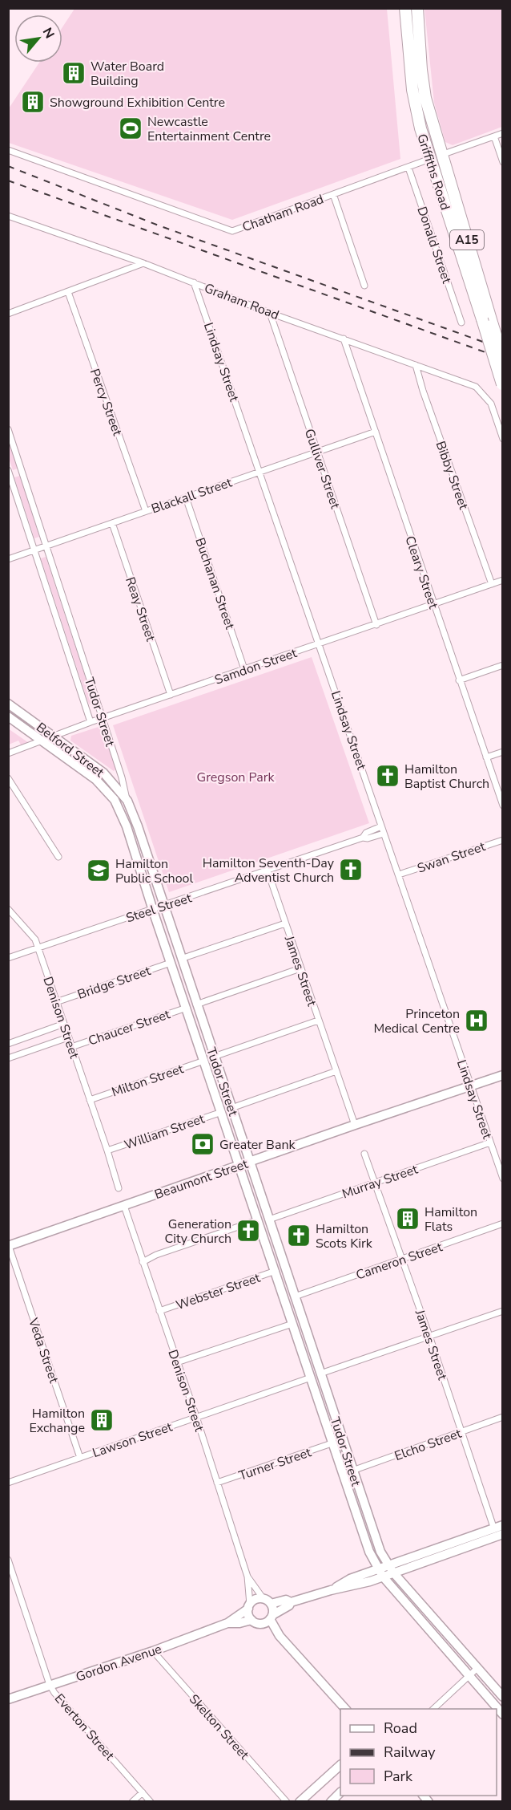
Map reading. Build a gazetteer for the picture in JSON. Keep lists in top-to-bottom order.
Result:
{
  "streets": {
    "highway": ["Griffiths Road", "Chatham Road", "A15"],
    "main road": [
      "Tudor Street",
      "Belford Street",
      "Beaumont Street",
      "Gordon Avenue"
    ],
    "street": [
      "Donald Street",
      "Graham Road",
      "Lindsay Street",
      "Percy Street",
      "Gulliver Street",
      "Bibby Street",
      "Blackall Street",
      "Cleary Street",
      "Buchanan Street",
      "Reay Street",
      "Samdon Street",
      "Swan Street",
      "Steel Street",
      "James Street",
      "Bridge Street",
      "Denison Street",
      "Chaucer Street",
      "Milton Street",
      "William Street",
      "Murray Street",
      "Cameron Street",
      "Webster Street",
      "Veda Street",
      "Lawson Street",
      "Elcho Street",
      "Turner Street",
      "Everton Street",
      "Skelton Street"
    ]
  },
  "crossings": [
    ["Griffiths Road", "Chatham Road"],
    ["Chatham Road", "Donald Street"],
    ["Graham Road", "Lindsay Street"],
    ["Graham Road", "Gulliver Street"],
    ["Graham Road", "Bibby Street"],
    ["Graham Road", "Cleary Street"],
    ["Lindsay Street", "Blackall Street"],
    ["Lindsay Street", "Samdon Street"],
    ["Lindsay Street", "Swan Street"],
    ["Lindsay Street", "Steel Street"],
    ["Lindsay Street", "Beaumont Street"],
    ["Lindsay Street", "Murray Street"],
    ["Percy Street", "Blackall Street"],
    ["Gulliver Street", "Blackall Street"],
    ["Gulliver Street", "Samdon Street"],
    ["Bibby Street", "Samdon Street"],
    ["Blackall Street", "Cleary Street"],
    ["Blackall Street", "Buchanan Street"],
    ["Blackall Street", "Reay Street"],
    ["Blackall Street", "Tudor Street"],
    ["Cleary Street", "Samdon Street"],
    ["Buchanan Street", "Samdon Street"],
    ["Reay Street", "Samdon Street"],
    ["Samdon Street", "Tudor Street"],
    ["Samdon Street", "Belford Street"],
    ["Tudor Street", "Belford Street"],
    ["Tudor Street", "Steel Street"],
    ["Tudor Street", "Bridge Street"],
    ["Tudor Street", "Chaucer Street"],
    ["Tudor Street", "Milton Street"],
    ["Tudor Street", "William Street"],
    ["Tudor Street", "Beaumont Street"],
    ["Tudor Street", "Murray Street"],
    ["Tudor Street", "Cameron Street"],
    ["Tudor Street", "Webster Street"],
    ["Tudor Street", "Lawson Street"],
    ["Tudor Street", "Elcho Street"],
    ["Tudor Street", "Turner Street"],
    ["Steel Street", "James Street"],
    ["Steel Street", "Denison Street"],
    ["James Street", "Beaumont Street"],
    ["James Street", "Murray Street"],
    ["James Street", "Cameron Street"],
    ["James Street", "Elcho Street"],
    ["Bridge Street", "Denison Street"],
    ["Denison Street", "Chaucer Street"],
    ["Denison Street", "Milton Street"],
    ["Denison Street", "William Street"],
    ["Denison Street", "Beaumont Street"],
    ["Denison Street", "Webster Street"],
    ["Denison Street", "Lawson Street"],
    ["Denison Street", "Turner Street"],
    ["Denison Street", "Gordon Avenue"],
    ["Beaumont Street", "Veda Street"],
    ["Veda Street", "Lawson Street"],
    ["Gordon Avenue", "Everton Street"],
    ["Gordon Avenue", "Skelton Street"]
  ],
  "parks": ["Gregson Park"],
  "places": {
    "building": [
      "Water Board Building",
      "Showground Exhibition Centre",
      "Hamilton Flats",
      "Hamilton Exchange"
    ],
    "sports": ["Newcastle Entertainment Centre"],
    "church": [
      "Hamilton Baptist Church",
      "Hamilton Seventh-Day Adventist Church",
      "Generation City Church",
      "Hamilton Scots Kirk"
    ],
    "school or university": ["Hamilton Public School"],
    "hospital": ["Princeton Medical Centre"],
    "bank": ["Greater Bank"]
  },
  "legend": ["Road", "Railway", "Park"],
  "north": "top right"
}
